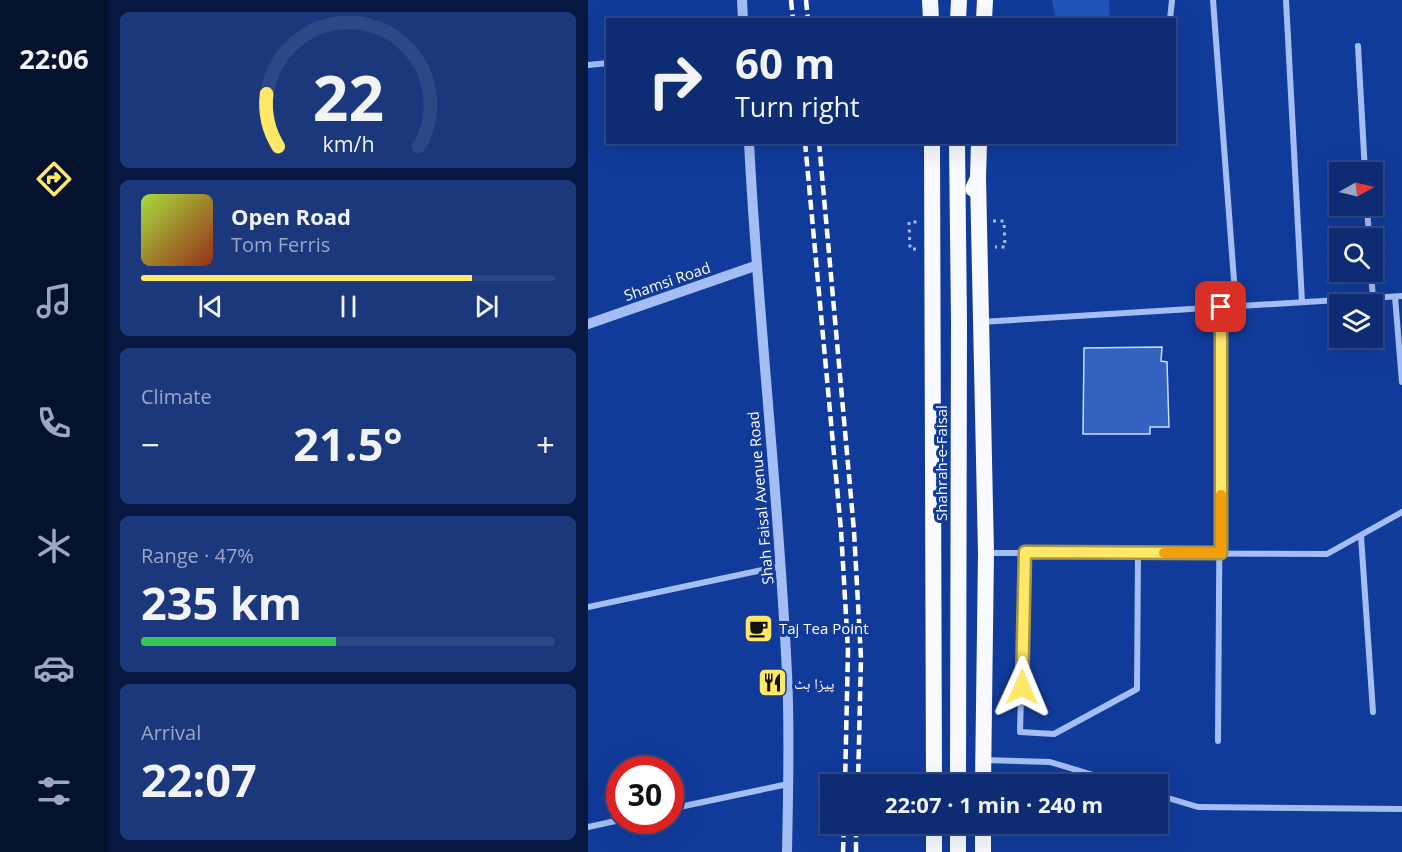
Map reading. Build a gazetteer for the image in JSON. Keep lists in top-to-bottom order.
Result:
{
  "streets": {
    "highway": ["Shahrah-e-Faisal"],
    "street": ["Shamsi Road", "Shah Faisal Avenue Road"]
  },
  "crossings": [
    ["Shamsi Road", "Shah Faisal Avenue Road"]
  ],
  "places": {
    "cafe": ["Taj Tea Point"],
    "restaurant": ["پیزا ہٹ"]
  },
  "north": "right",
  "page": {
    "tabs": "22:06",
    "turn": ["60 m", "Turn right"],
    "song": ["Open Road", "Tom Ferris"],
    "tile": [
      "Climate",
      ["Range · 47%", "235 km"],
      ["Arrival", "22:07"]
    ],
    "heat": ["−", "21.5°", "+"],
    "limit": "30",
    "trip": "22:07 · 1 min · 240 m",
    "gauge": ["22", "km/h"]
  }
}
